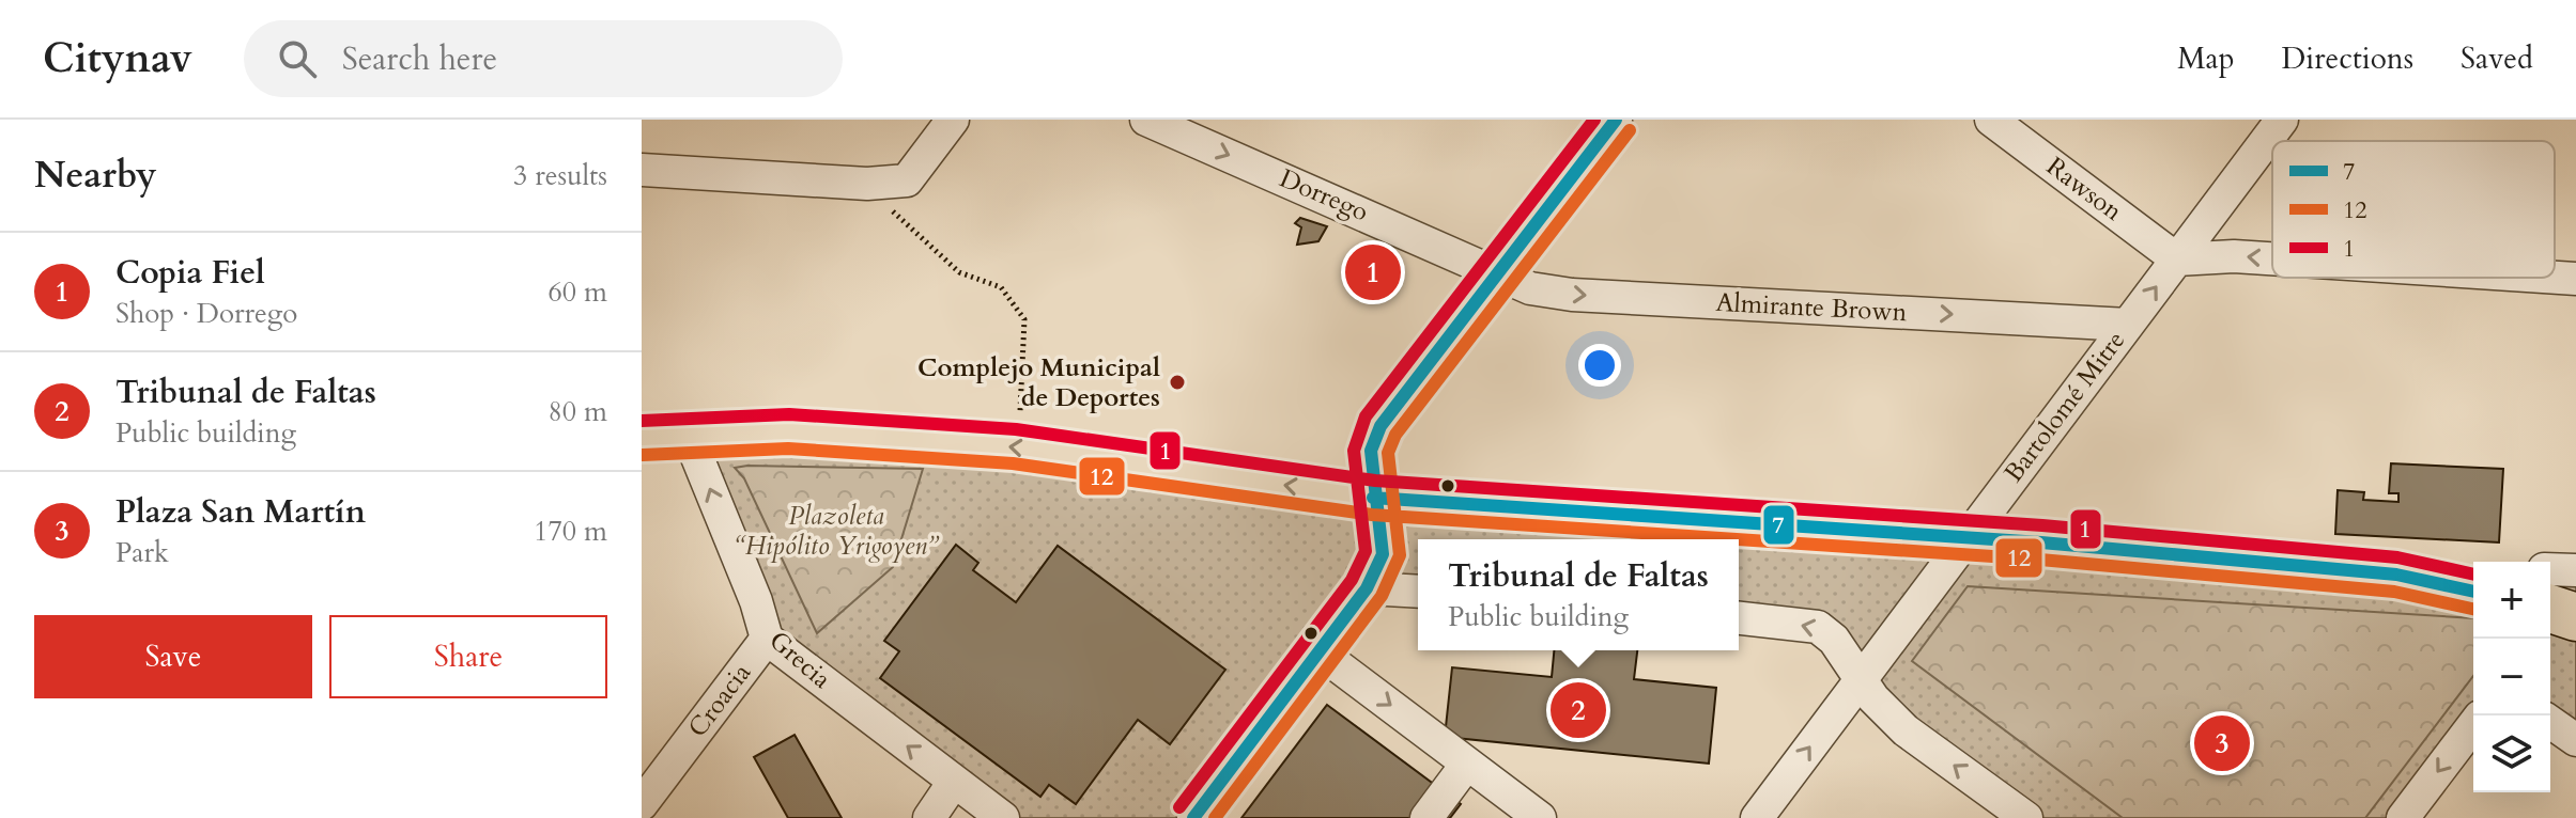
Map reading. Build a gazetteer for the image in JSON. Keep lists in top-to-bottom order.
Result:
{
  "streets": {
    "street": [
      "Rawson",
      "Dorrego",
      "Almirante Brown",
      "Bartolomé Mitre",
      "Grecia",
      "Croacia"
    ]
  },
  "crossings": [
    ["Rawson", "Bartolomé Mitre"],
    ["Dorrego", "Almirante Brown"],
    ["Almirante Brown", "Bartolomé Mitre"],
    ["Grecia", "Croacia"]
  ],
  "one_way": ["Dorrego", "Almirante Brown", "Grecia"],
  "parks": ["Plazoleta “Hipólito Yrigoyen”"],
  "places": ["Complejo Municipal de Deportes"],
  "lines": ["transit line 7", "transit line 1", "transit line 12"],
  "legend": ["7", "12", "1"],
  "page": {
    "header": "Citynav",
    "search": "Search here",
    "nav": ["Map", "Directions", "Saved"],
    "heading": ["Nearby", "3 results"],
    "list": [
      {
        "mark": "1",
        "name": "Copia Fiel",
        "note": "Shop · Dorrego",
        "value": "60 m"
      },
      {
        "mark": "2",
        "name": "Tribunal de Faltas",
        "note": "Public building",
        "value": "80 m"
      },
      {
        "mark": "3",
        "name": "Plaza San Martín",
        "note": "Park",
        "value": "170 m"
      }
    ],
    "pins": ["1", "2", "3"],
    "popup": ["Tribunal de Faltas", "Public building"],
    "map_buttons": ["+", "−"],
    "buttons": ["Save", "Share"]
  }
}
